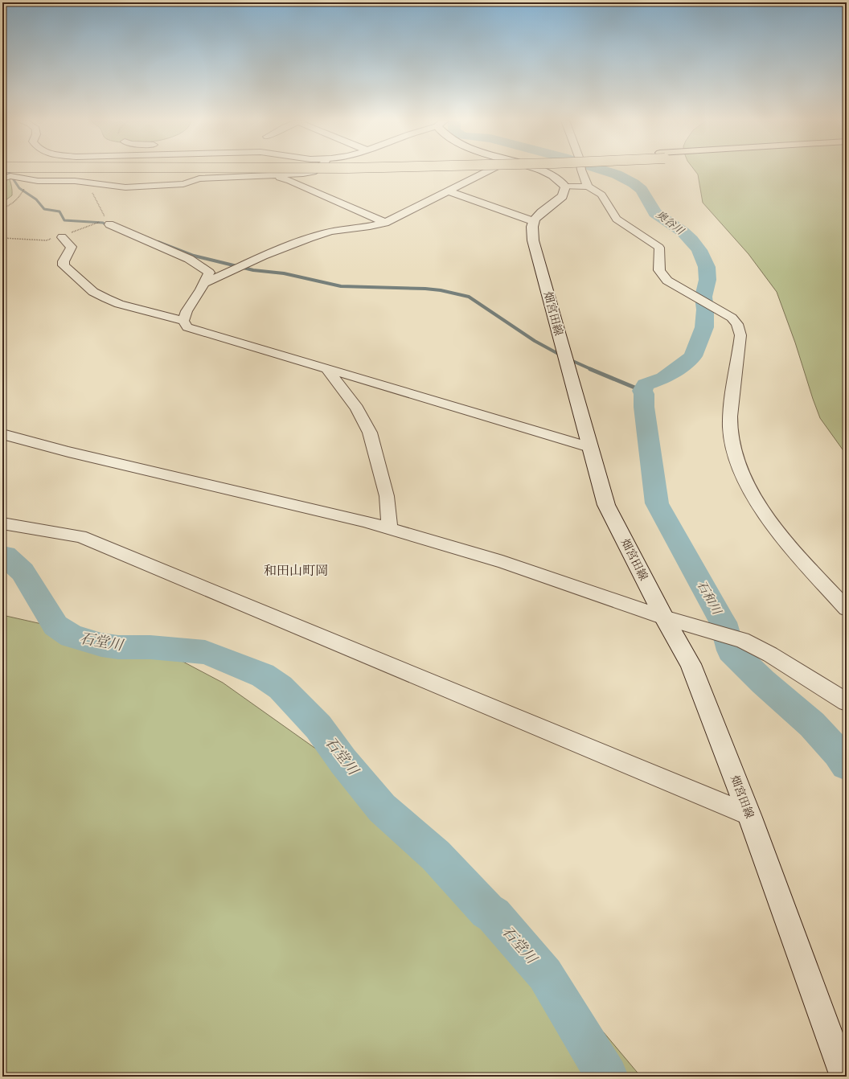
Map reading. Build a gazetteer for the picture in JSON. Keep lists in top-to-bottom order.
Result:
{
  "streets": {
    "main road": ["畑宮田線"]
  },
  "districts": ["和田山町岡"],
  "water": ["奥谷川", "石和川", "石堂川"]
}
